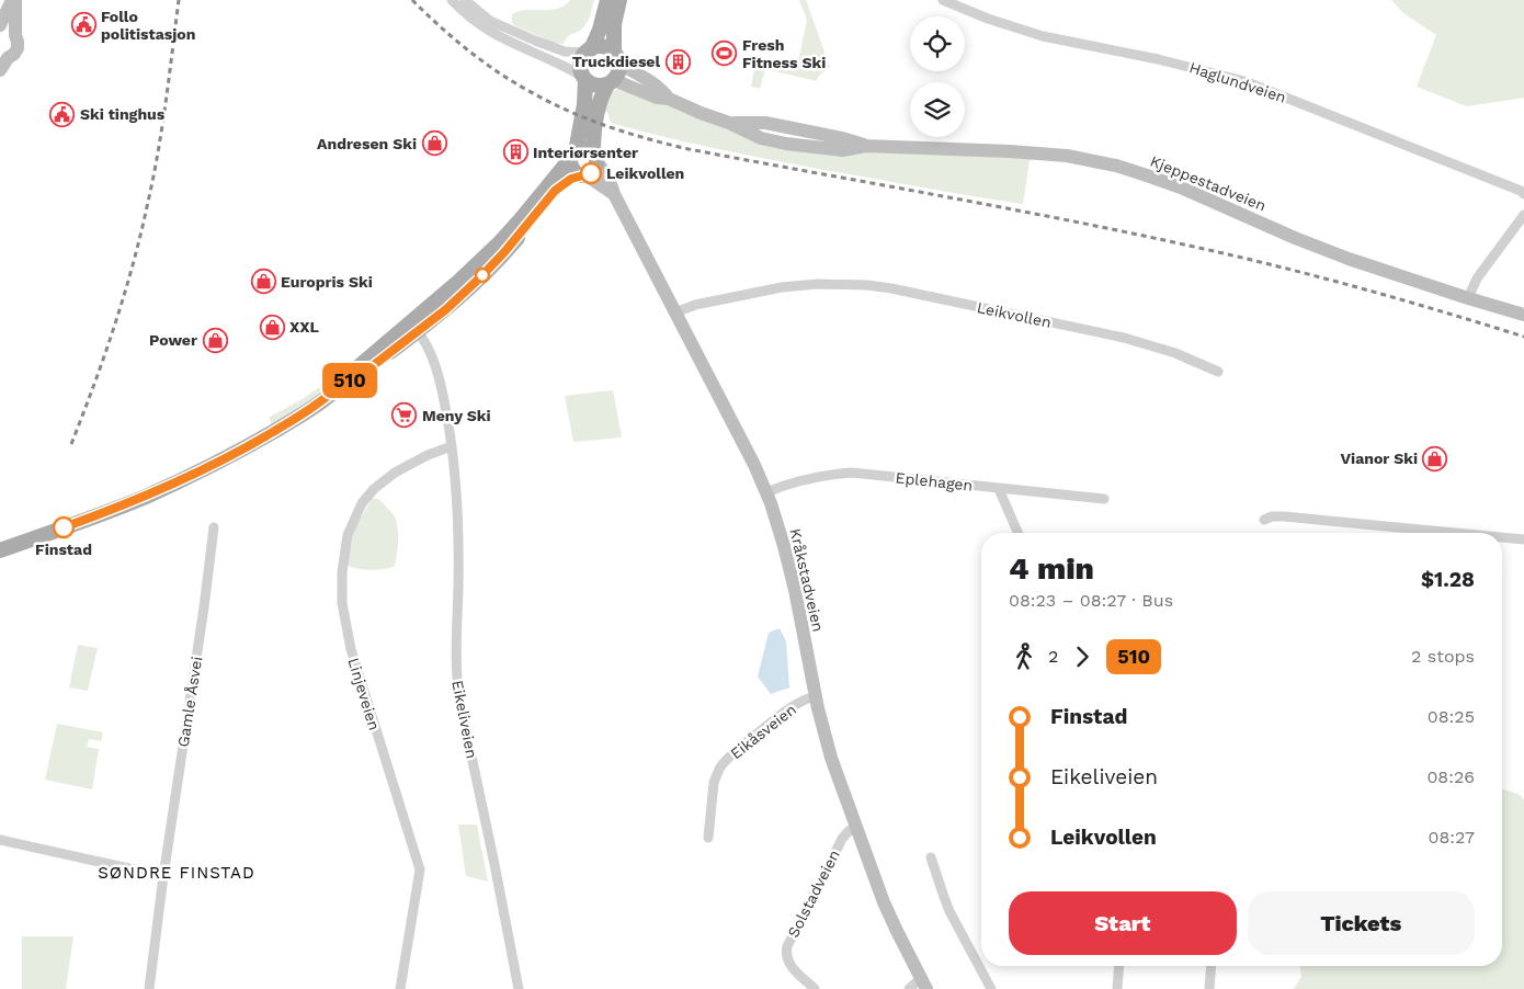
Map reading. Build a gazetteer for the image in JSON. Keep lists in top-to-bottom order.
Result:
{
  "streets": {
    "main road": ["Kjeppestadveien", "Kråkstadveien"],
    "street": [
      "Haglundveien",
      "Leikvollen",
      "Eplehagen",
      "Linjeveien",
      "Gamle Åsvei",
      "Eikeliveien",
      "Eikåsveien",
      "Solstadveien"
    ]
  },
  "crossings": [
    ["Leikvollen", "Kråkstadveien"],
    ["Eplehagen", "Kråkstadveien"],
    ["Kråkstadveien", "Eikåsveien"],
    ["Kråkstadveien", "Solstadveien"],
    ["Linjeveien", "Eikeliveien"]
  ],
  "districts": ["SØNDRE FINSTAD"],
  "places": {
    "public building": ["Follo politistasjon", "Ski tinghus"],
    "sports": ["Fresh Fitness Ski"],
    "building": ["Truckdiesel", "Interiørsenter"],
    "shop": [
      "Andresen Ski",
      "Europris Ski",
      "XXL",
      "Power",
      "Vianor Ski"
    ],
    "other": ["Leikvollen", "Finstad"],
    "supermarket": ["Meny Ski"]
  },
  "lines": ["bus line 510"],
  "page": {
    "on_map": "510",
    "heading": ["4 min", "08:23 – 08:27 · Bus", "$1.28"],
    "legs": ["2", "510", "2 stops"],
    "list": [
      {
        "name": "Finstad",
        "value": "08:25"
      },
      {
        "name": "Eikeliveien",
        "value": "08:26"
      },
      {
        "name": "Leikvollen",
        "value": "08:27"
      }
    ],
    "buttons": ["Start", "Tickets"]
  }
}
